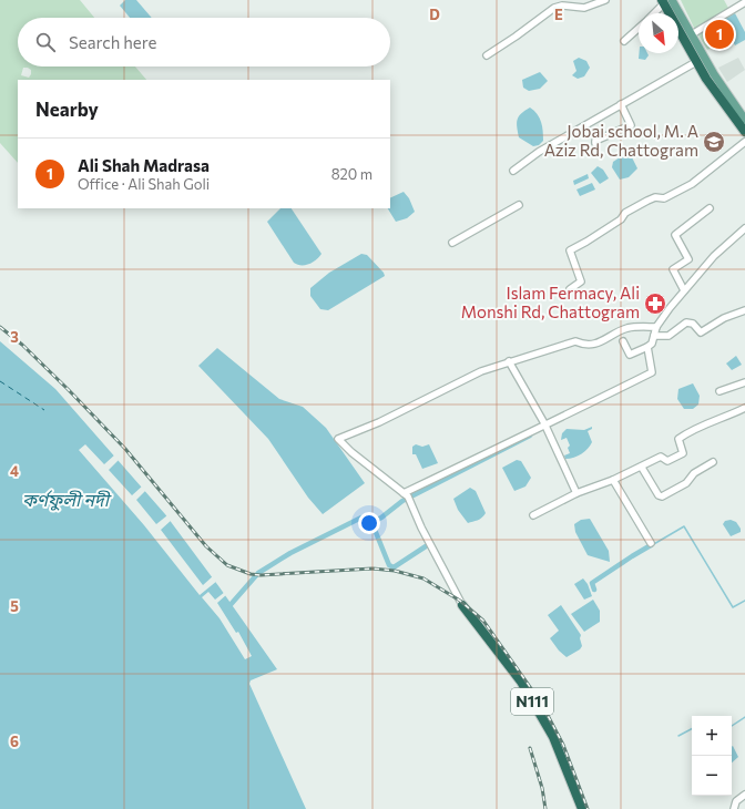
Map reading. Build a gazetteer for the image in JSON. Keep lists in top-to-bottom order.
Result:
{
  "streets": {
    "highway": ["N111"]
  },
  "water": ["কর্ণফুলী নদী"],
  "places": {
    "school or university": ["Jobai school, M. A Aziz Rd, Chattogram"],
    "pharmacy": ["Islam Fermacy, Ali Monshi Rd, Chattogram"]
  },
  "north": "bottom right",
  "page": {
    "pins": "1",
    "search": "Search here",
    "heading": "Nearby",
    "list": [
      {
        "mark": "1",
        "name": "Ali Shah Madrasa",
        "note": "Office · Ali Shah Goli",
        "value": "820 m"
      }
    ],
    "map_buttons": ["+", "−"]
  },
  "grid": {
    "columns": ["D", "E"],
    "rows": [
      "3",
      "4",
      "5",
      "6"
    ]
  }
}
